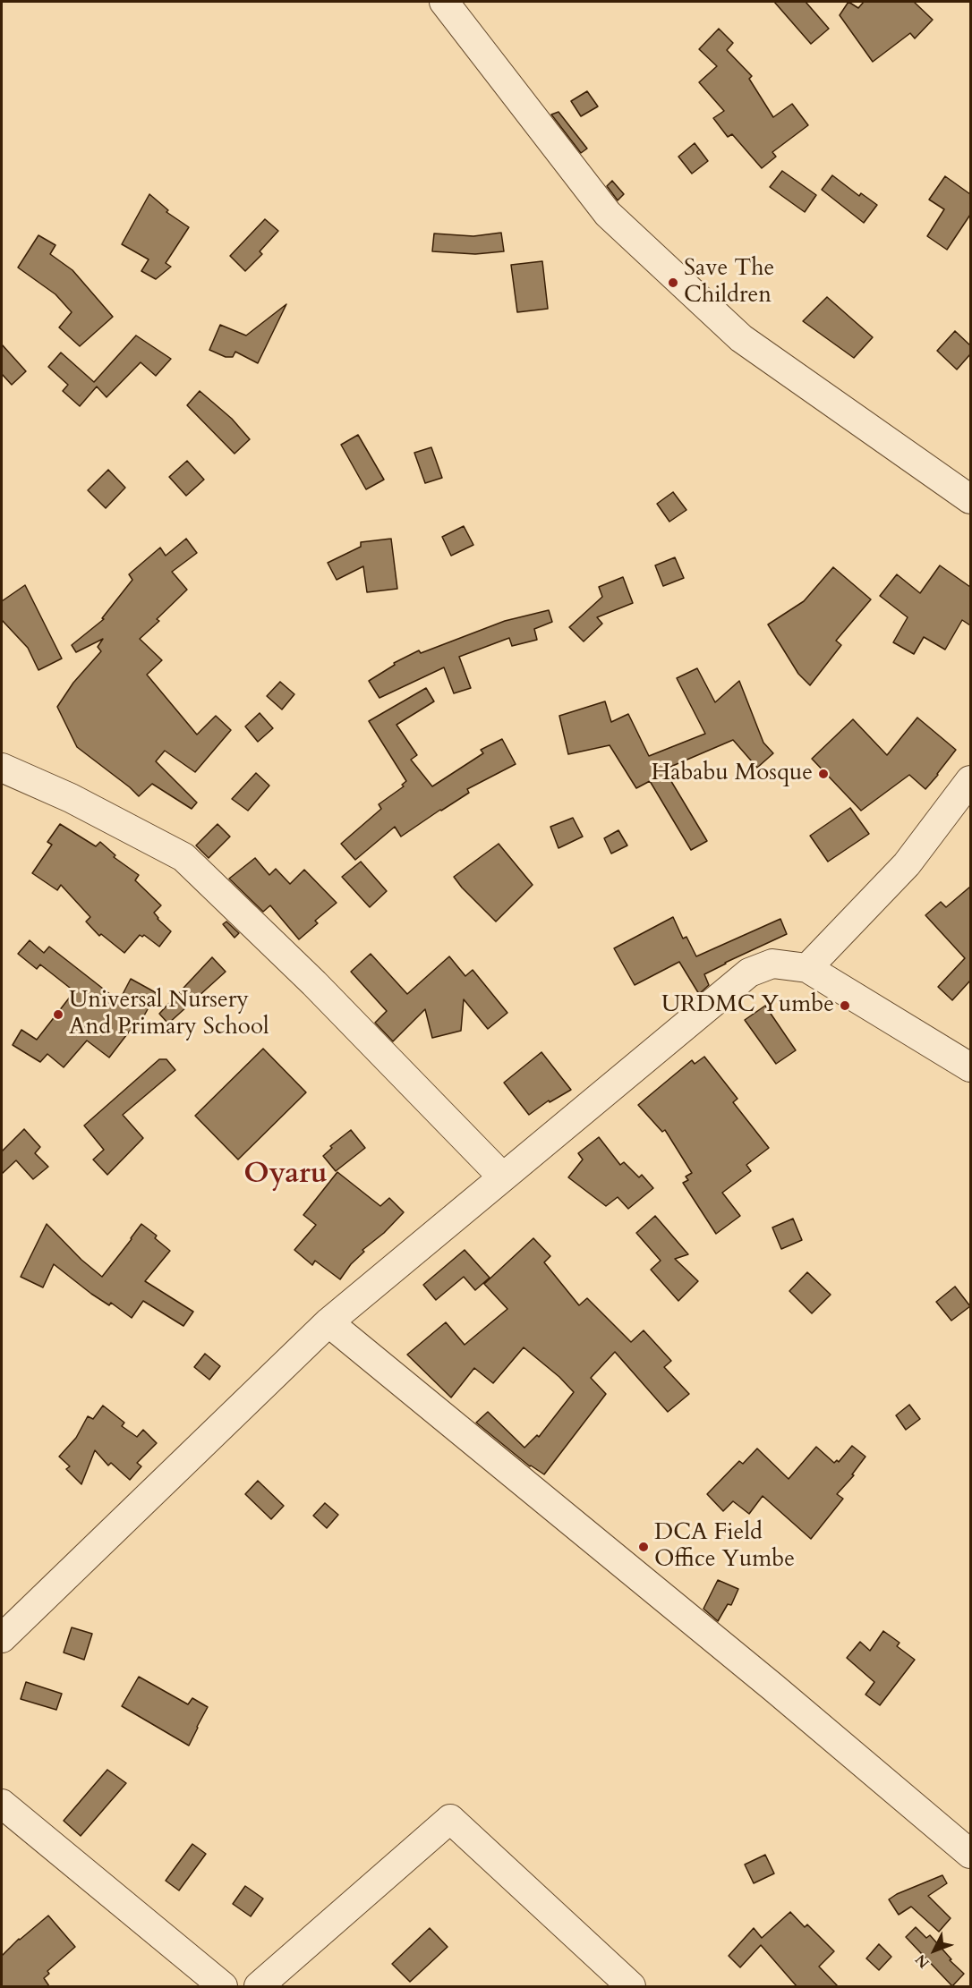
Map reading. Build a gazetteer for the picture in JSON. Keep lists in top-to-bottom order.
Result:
{
  "districts": ["Oyaru"],
  "places": [
    "Save The Children",
    "Hababu Mosque",
    "URDMC Yumbe",
    "Universal Nursery And Primary School",
    "DCA Field Office Yumbe"
  ],
  "north": "bottom left"
}
